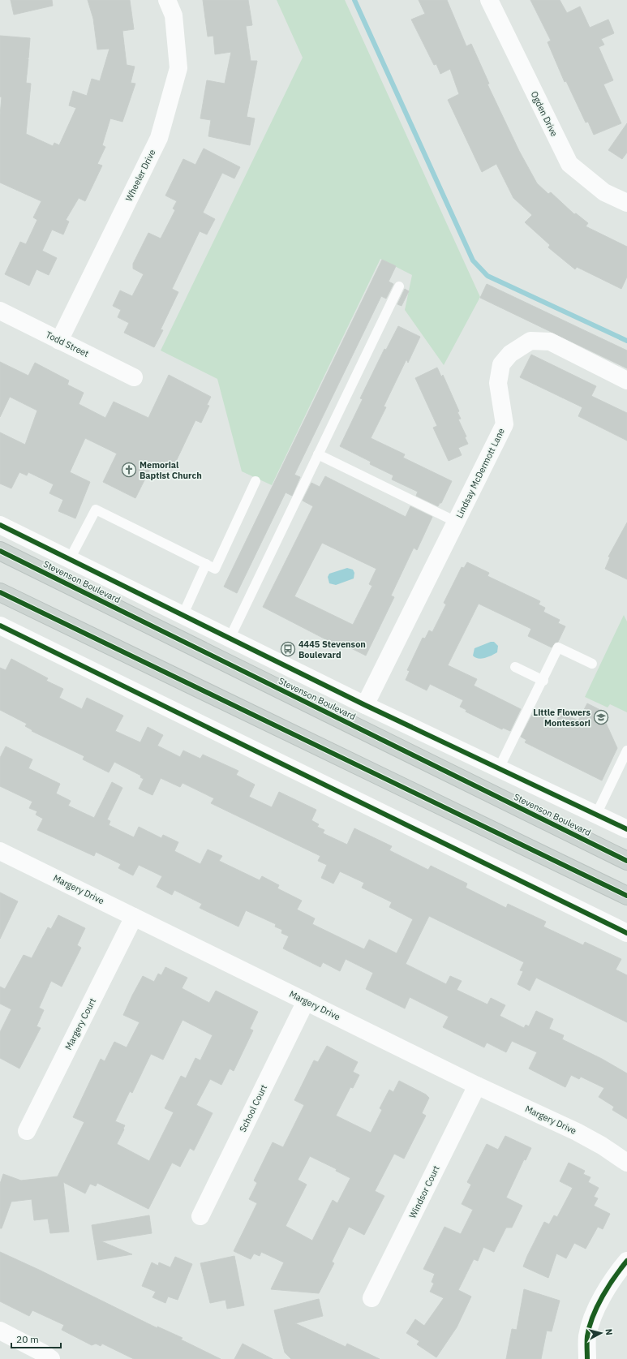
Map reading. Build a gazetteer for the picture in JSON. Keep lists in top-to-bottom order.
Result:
{
  "streets": {
    "main road": ["Stevenson Boulevard"],
    "street": [
      "Ogden Drive",
      "Wheeler Drive",
      "Todd Street",
      "Lindsay McDermott Lane",
      "Margery Drive",
      "Margery Court",
      "School Court",
      "Windsor Court"
    ]
  },
  "crossings": [
    ["Wheeler Drive", "Todd Street"],
    ["Lindsay McDermott Lane", "Stevenson Boulevard"],
    ["Margery Drive", "Margery Court"],
    ["Margery Drive", "School Court"],
    ["Margery Drive", "Windsor Court"]
  ],
  "places": {
    "church": ["Memorial Baptist Church"],
    "bus stop": ["4445 Stevenson Boulevard"],
    "school or university": ["Little Flowers Montessori"]
  },
  "scale_bar": "20 m",
  "north": "right"
}
